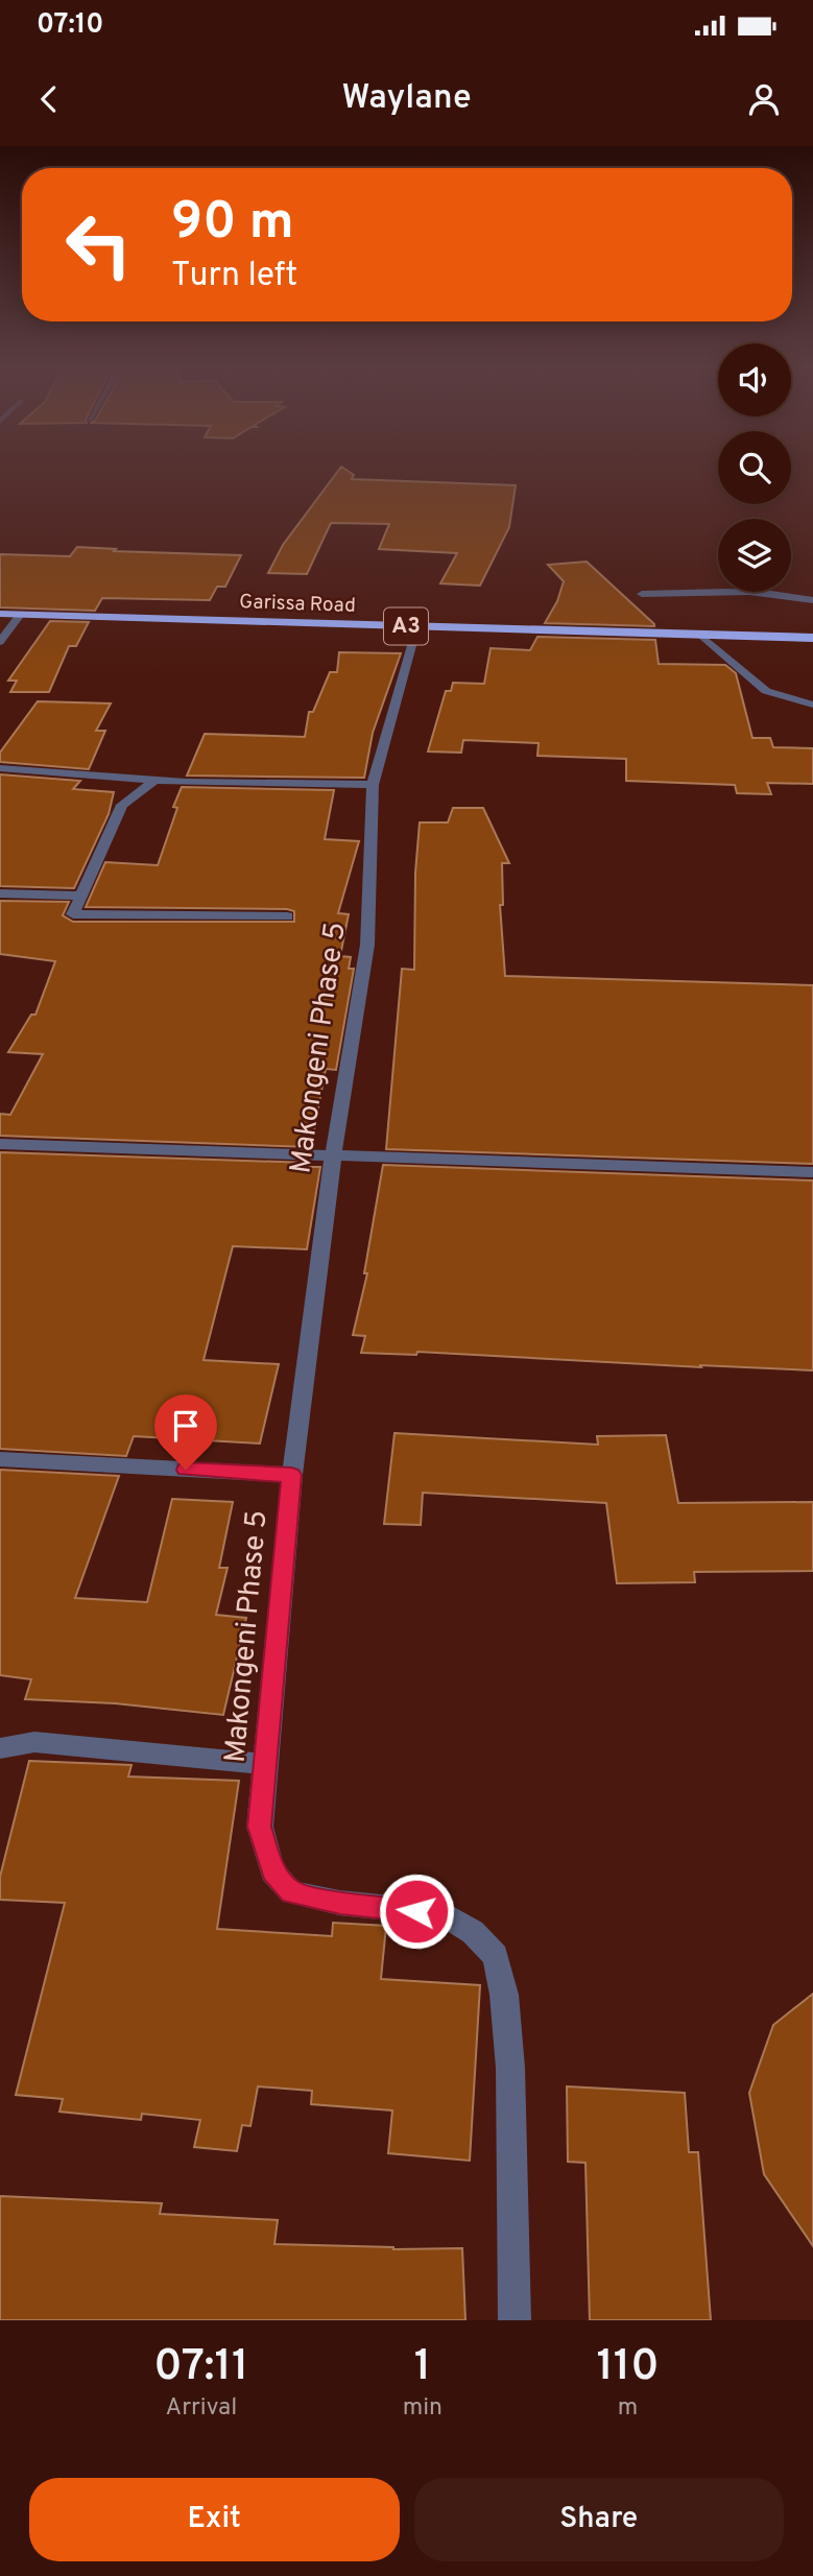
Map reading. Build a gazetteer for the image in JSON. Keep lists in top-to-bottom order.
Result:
{
  "streets": {
    "highway": ["Garissa Road", "A3"],
    "street": ["Makongeni Phase 5"]
  },
  "crossings": [
    ["Garissa Road", "Makongeni Phase 5"]
  ],
  "page": {
    "status": "07:10",
    "header": "Waylane",
    "turn": ["90 m", "Turn left"],
    "eta": [
      "07:11",
      "Arrival",
      "1",
      "min",
      "110",
      "m"
    ],
    "buttons": ["Exit", "Share"]
  }
}
